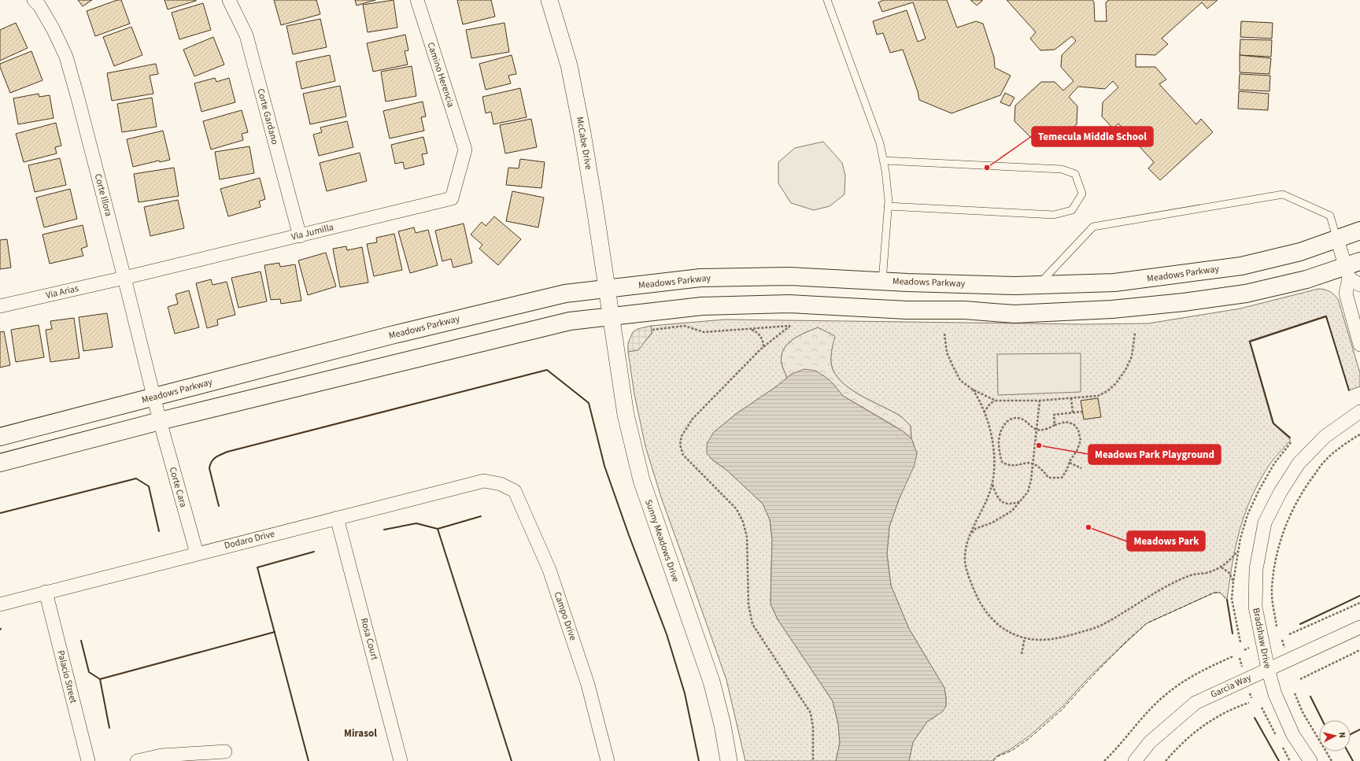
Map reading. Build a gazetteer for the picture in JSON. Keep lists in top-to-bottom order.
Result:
{
  "streets": {
    "main road": ["Meadows Parkway"],
    "street": [
      "Camino Herencia",
      "Corte Gardano",
      "McCabe Drive",
      "Corte Illora",
      "Via Jumilla",
      "Via Arias",
      "Corte Cara",
      "Dodaro Drive",
      "Sunny Meadows Drive",
      "Campo Drive",
      "Bradshaw Drive",
      "Rosa Court",
      "Palacio Street",
      "Garcia Way"
    ]
  },
  "crossings": [
    ["Camino Herencia", "Via Jumilla"],
    ["Corte Gardano", "Via Jumilla"],
    ["McCabe Drive", "Meadows Parkway"],
    ["McCabe Drive", "Sunny Meadows Drive"],
    ["Corte Illora", "Via Jumilla"],
    ["Corte Illora", "Meadows Parkway"],
    ["Corte Illora", "Via Arias"],
    ["Corte Illora", "Corte Cara"],
    ["Via Jumilla", "Via Arias"],
    ["Meadows Parkway", "Corte Cara"],
    ["Corte Cara", "Dodaro Drive"],
    ["Dodaro Drive", "Campo Drive"],
    ["Dodaro Drive", "Rosa Court"],
    ["Dodaro Drive", "Palacio Street"],
    ["Bradshaw Drive", "Garcia Way"]
  ],
  "districts": ["Mirasol"],
  "places": ["Temecula Middle School", "Meadows Park Playground", "Meadows Park"],
  "north": "right"
}
